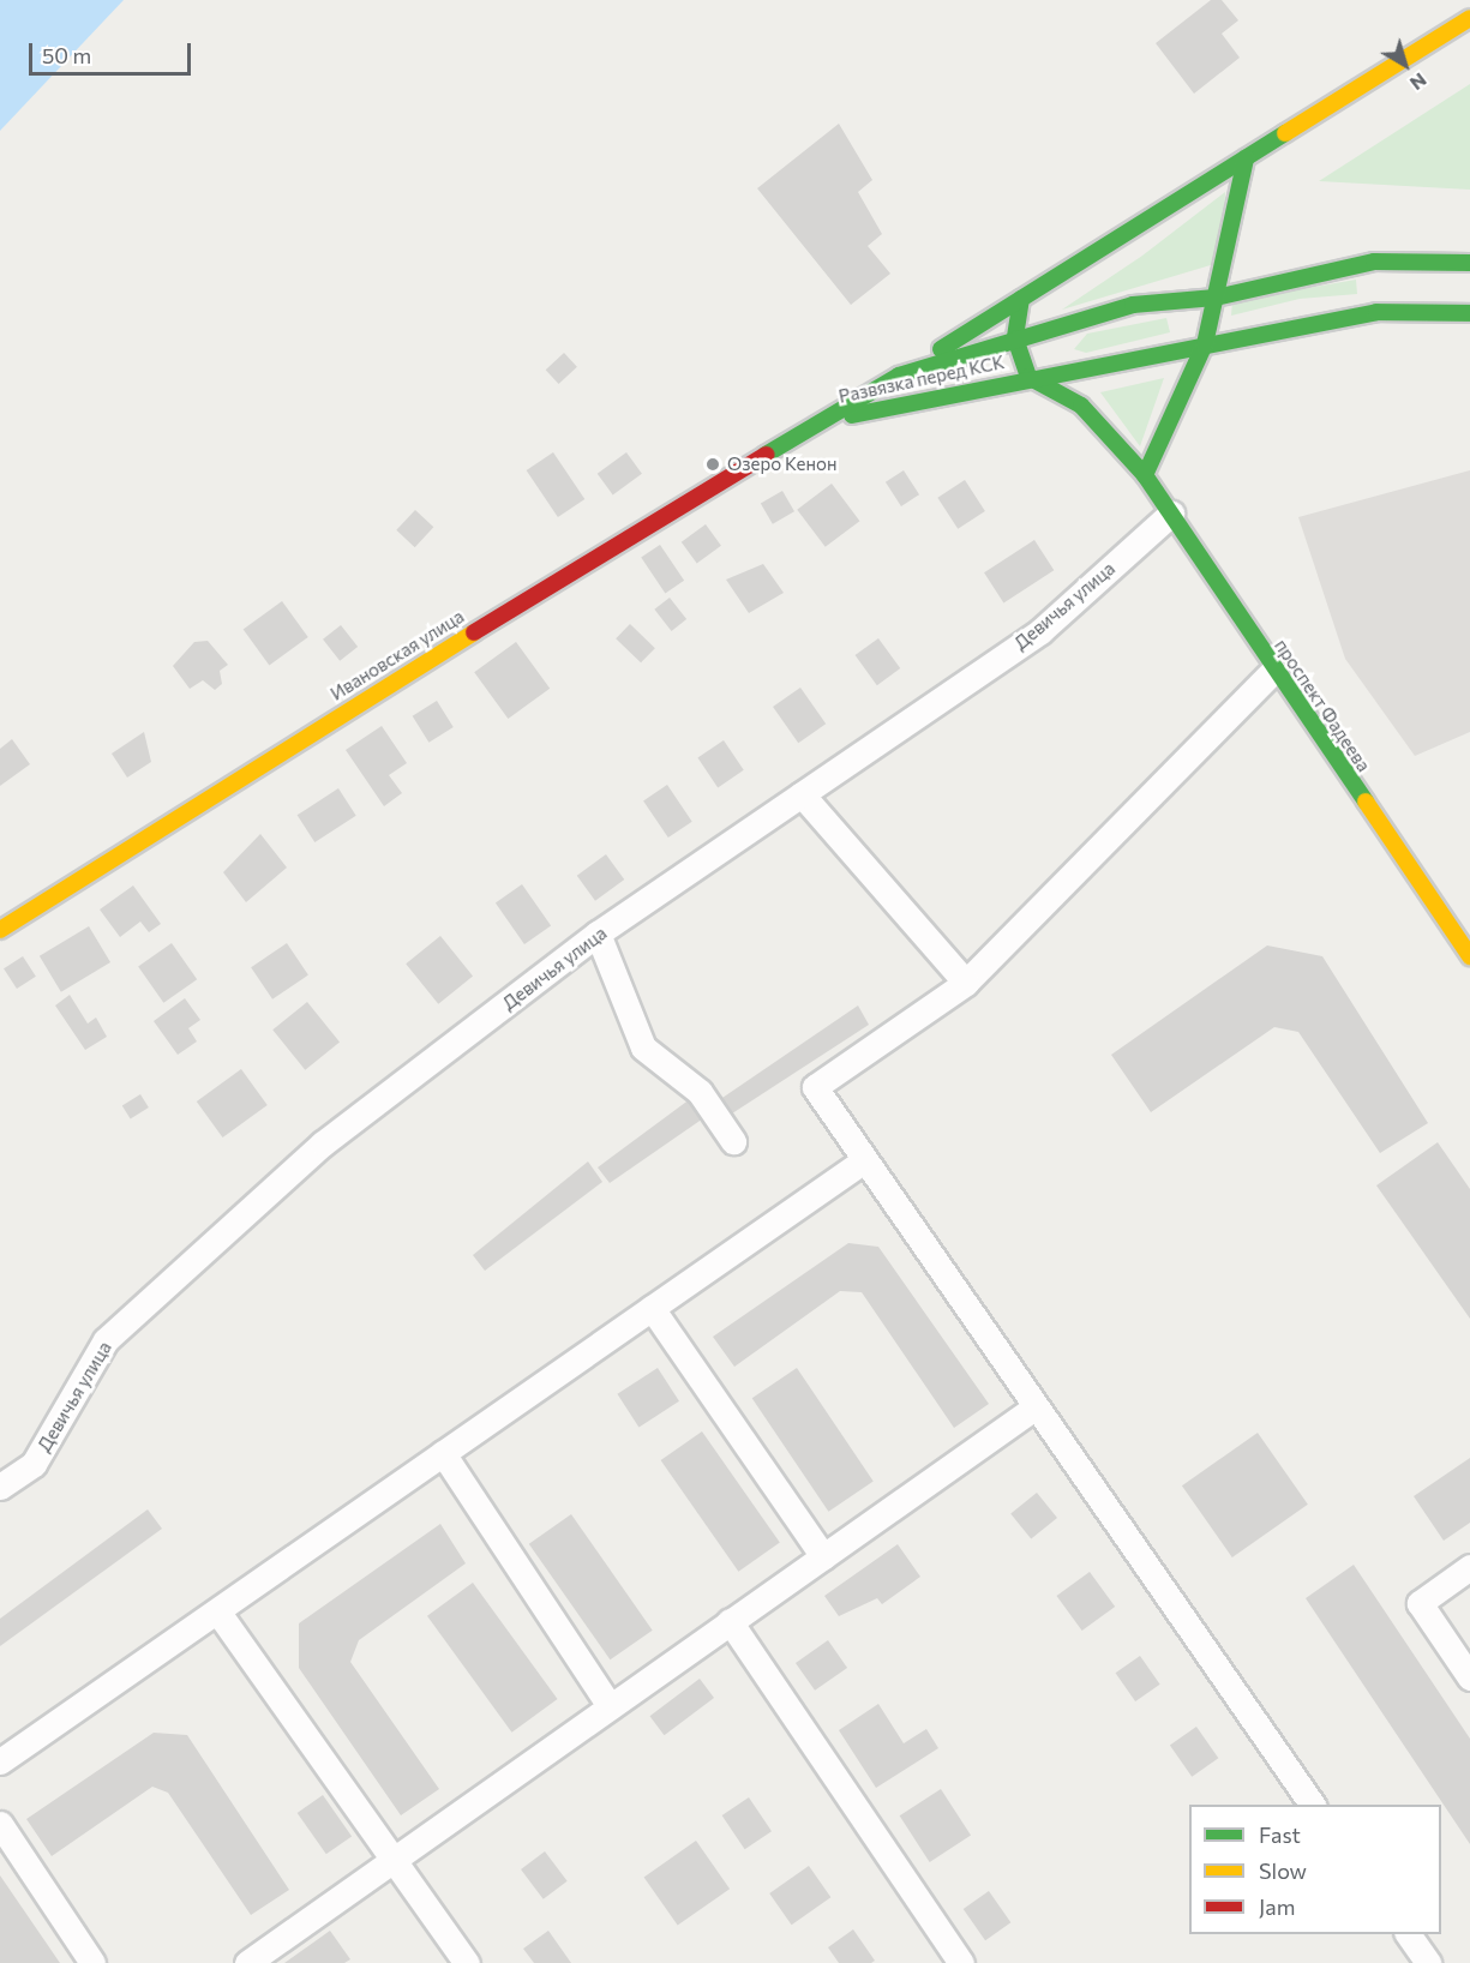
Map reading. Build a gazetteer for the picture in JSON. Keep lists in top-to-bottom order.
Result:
{
  "streets": {
    "main road": ["Развязка перед КСК", "Ивановская улица", "проспект Фадеева"],
    "street": ["Девичья улица"]
  },
  "crossings": [
    ["Развязка перед КСК", "Ивановская улица"],
    ["Развязка перед КСК", "проспект Фадеева"],
    ["Девичья улица", "проспект Фадеева"]
  ],
  "places": ["Озеро Кенон"],
  "legend": ["Fast", "Slow", "Jam"],
  "scale_bar": "50 m",
  "north": "bottom right"
}
